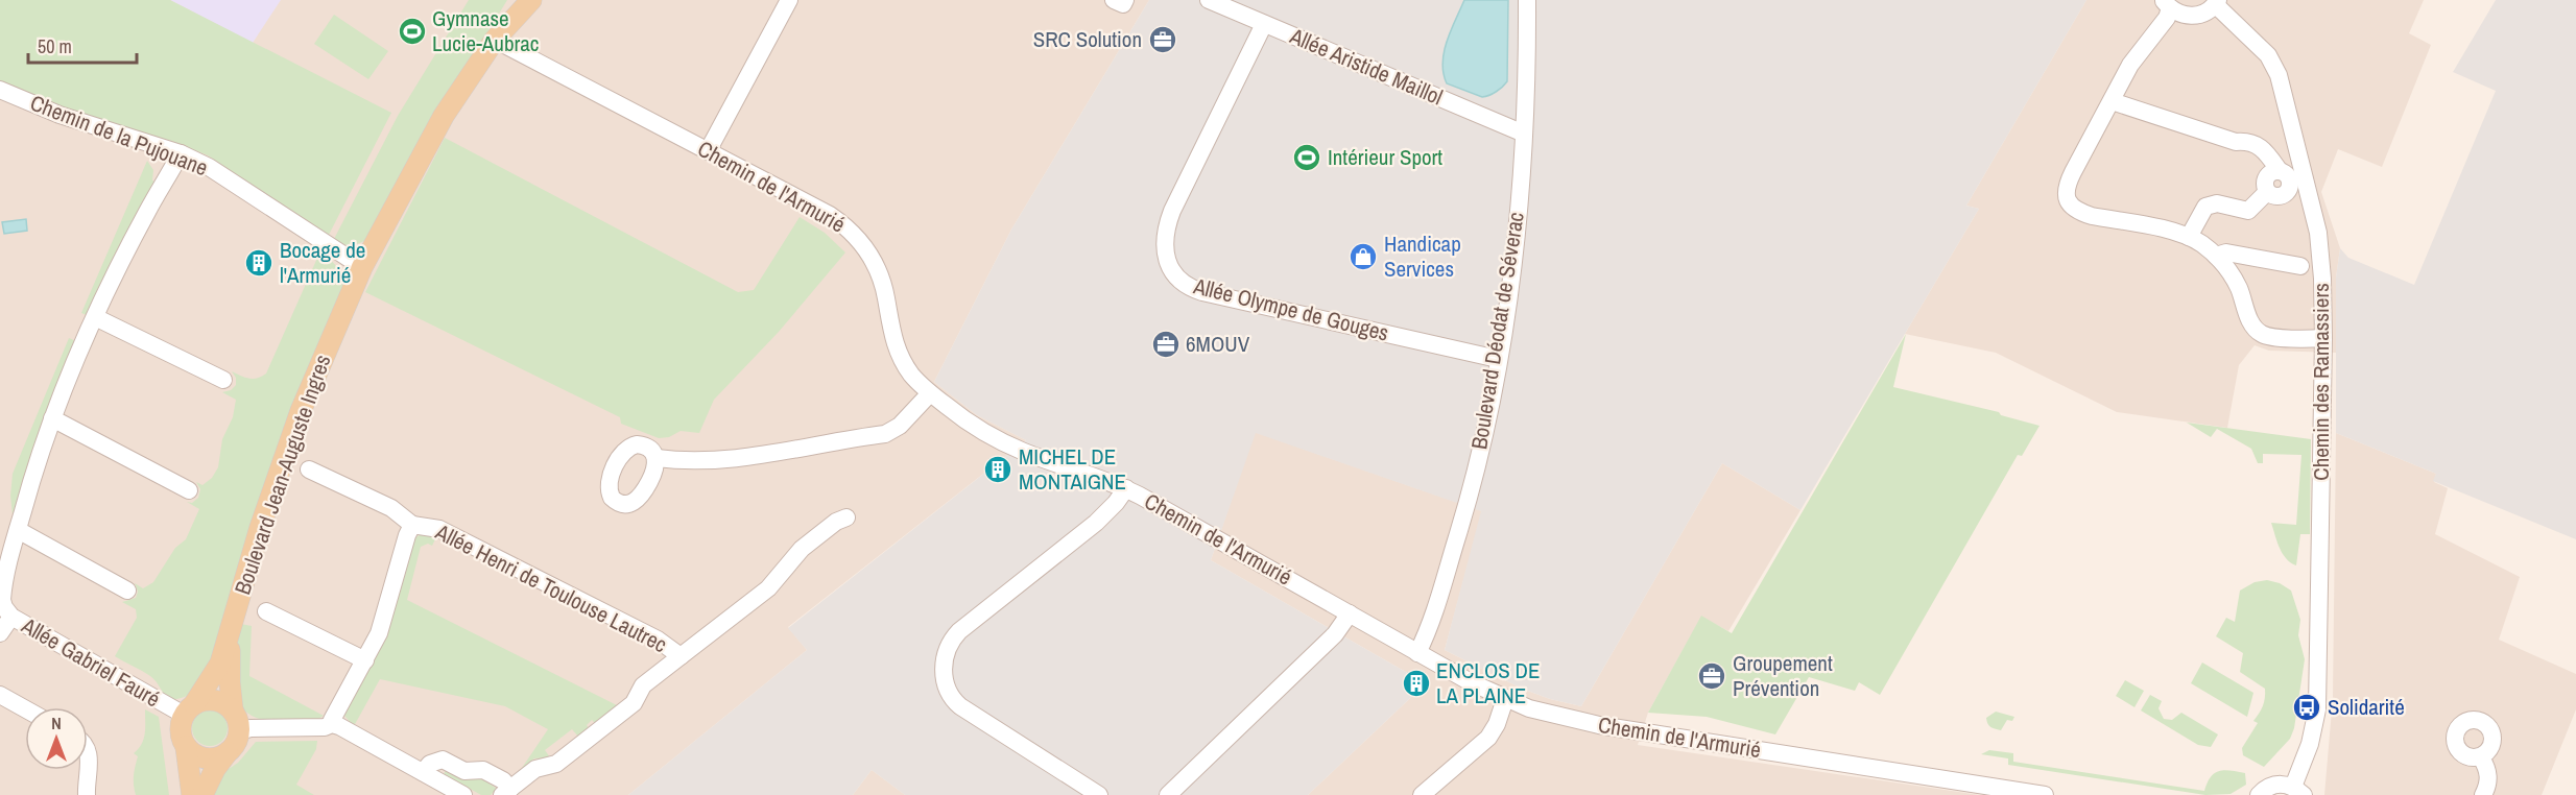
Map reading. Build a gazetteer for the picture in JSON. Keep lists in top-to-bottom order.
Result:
{
  "streets": {
    "main road": ["Boulevard Jean-Auguste Ingres"],
    "street": [
      "Allée Aristide Maillol",
      "Chemin de la Pujouane",
      "Chemin de l'Armurié",
      "Allée Olympe de Gouges",
      "Boulevard Déodat de Séverac",
      "Chemin des Ramassiers",
      "Allée Henri de Toulouse Lautrec",
      "Allée Gabriel Fauré"
    ]
  },
  "crossings": [
    ["Allée Aristide Maillol", "Allée Olympe de Gouges"],
    ["Allée Aristide Maillol", "Boulevard Déodat de Séverac"],
    ["Chemin de la Pujouane", "Boulevard Jean-Auguste Ingres"],
    ["Chemin de la Pujouane", "Allée Gabriel Fauré"],
    ["Chemin de l'Armurié", "Boulevard Déodat de Séverac"],
    ["Chemin de l'Armurié", "Boulevard Jean-Auguste Ingres"],
    ["Allée Olympe de Gouges", "Boulevard Déodat de Séverac"],
    ["Boulevard Jean-Auguste Ingres", "Allée Gabriel Fauré"]
  ],
  "places": {
    "sports": ["Gymnase Lucie-Aubrac", "Intérieur Sport"],
    "office": ["SRC Solution", "6MOUV", "Groupement Prévention"],
    "shop": ["Handicap Services"],
    "building": ["Bocage de l'Armurié", "MICHEL DE MONTAIGNE", "ENCLOS DE LA PLAINE"],
    "bus stop": ["Solidarité"]
  },
  "scale_bar": "50 m",
  "north": "top"
}
